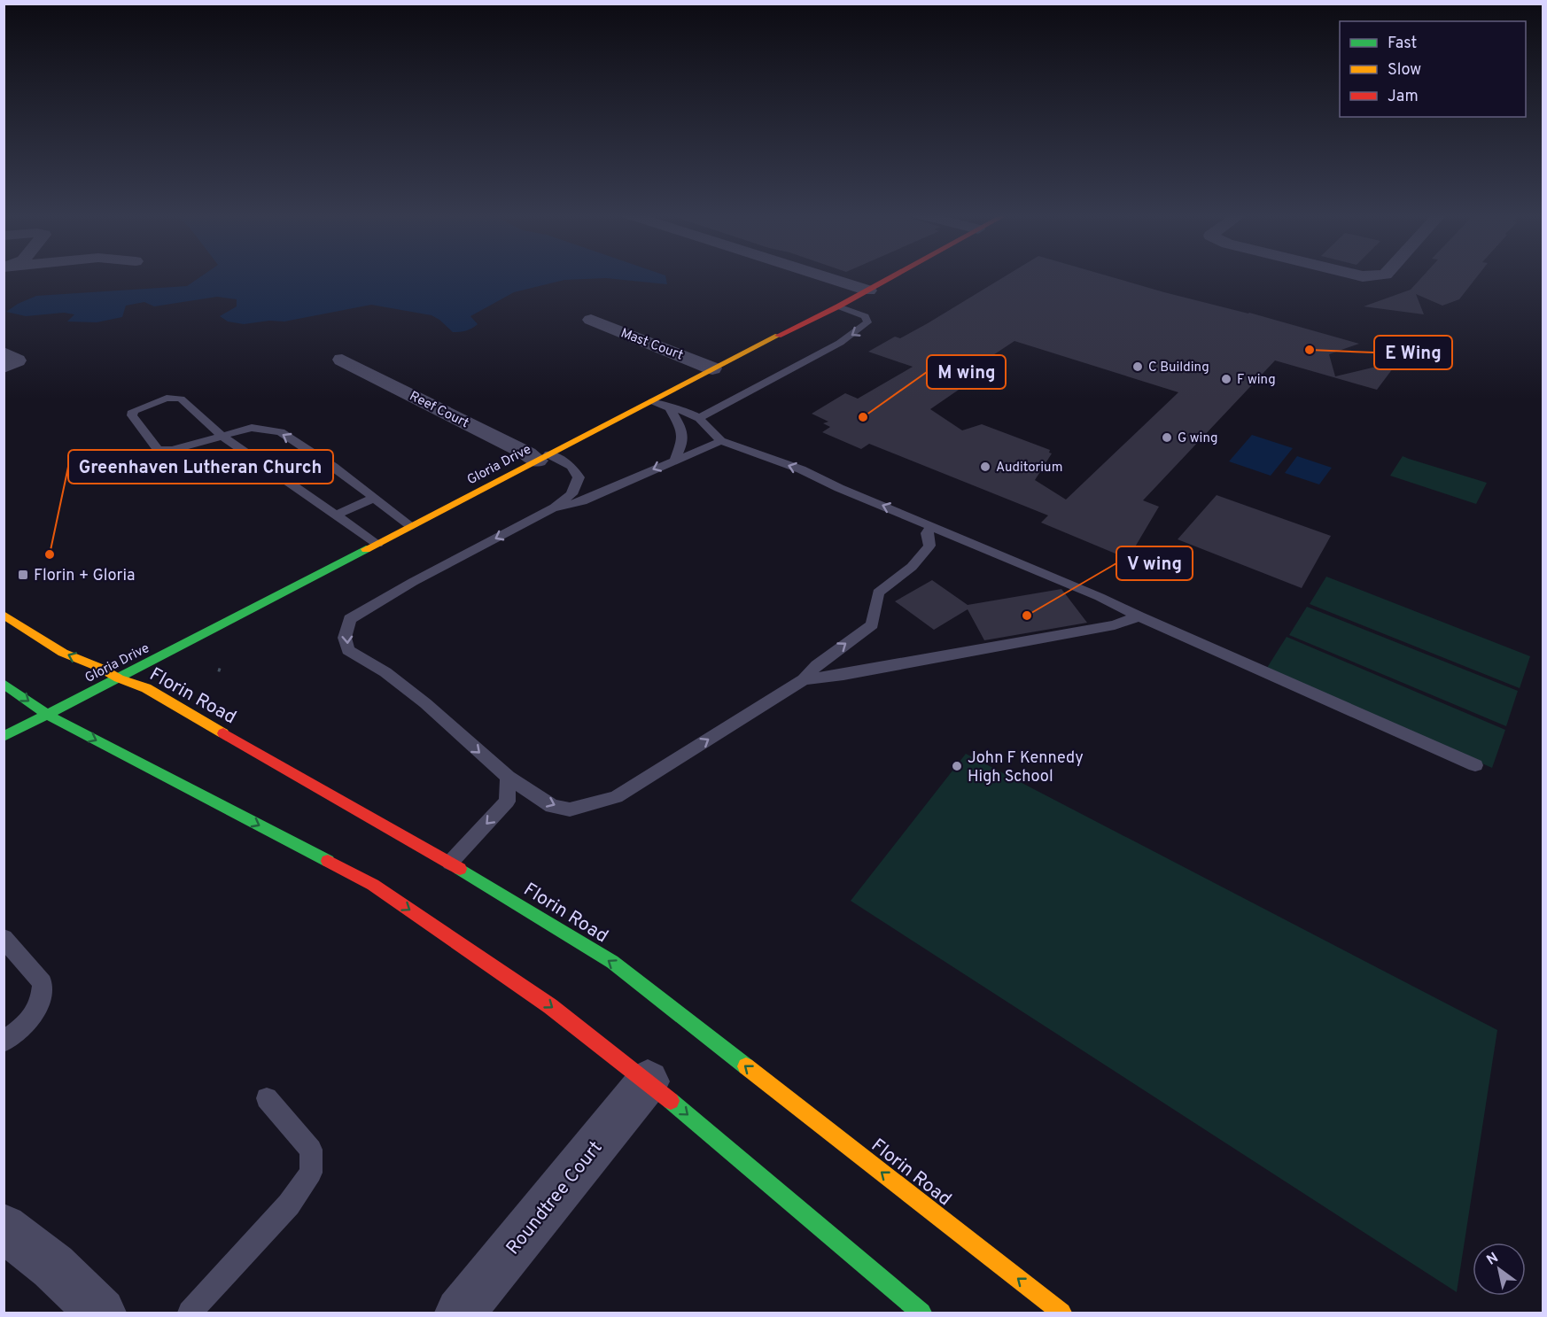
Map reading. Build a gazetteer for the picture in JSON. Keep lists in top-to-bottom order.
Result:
{
  "streets": {
    "main road": ["Gloria Drive", "Florin Road"],
    "street": ["Mast Court", "Reef Court", "Roundtree Court"]
  },
  "crossings": [
    ["Mast Court", "Gloria Drive"],
    ["Reef Court", "Gloria Drive"],
    ["Gloria Drive", "Florin Road"]
  ],
  "places": {
    "other": [
      "E Wing",
      "C Building",
      "F wing",
      "M wing",
      "G wing",
      "Auditorium",
      "Greenhaven Lutheran Church",
      "V wing",
      "John F Kennedy High School"
    ],
    "transit": ["Florin + Gloria"]
  },
  "legend": ["Fast", "Slow", "Jam"],
  "north": "top left"
}
